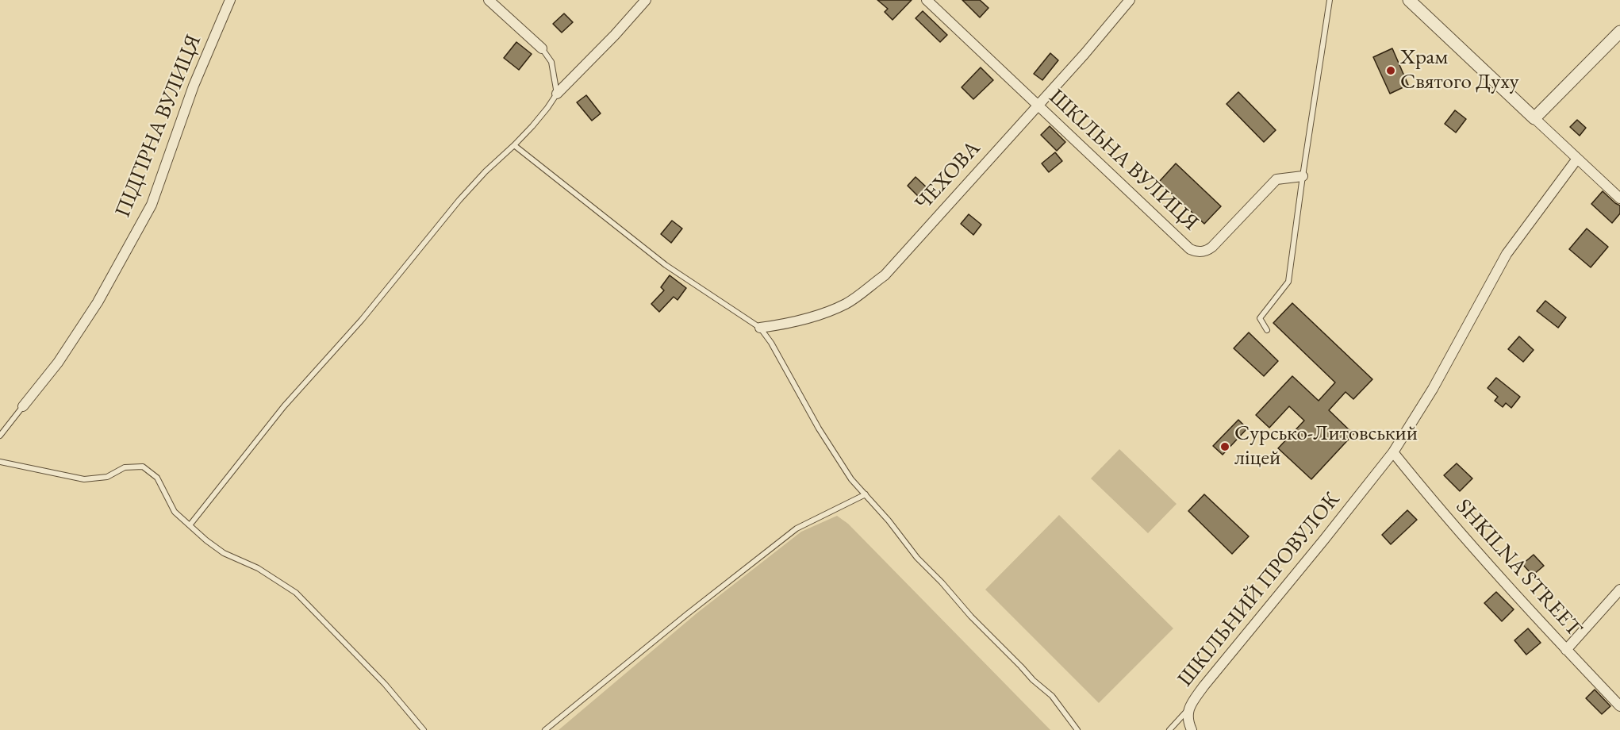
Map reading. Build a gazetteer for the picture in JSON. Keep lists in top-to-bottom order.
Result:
{
  "streets": {
    "street": [
      "ПІДГІРНА ВУЛИЦЯ",
      "ШКІЛЬНА ВУЛИЦЯ",
      "ЧЕХОВА",
      "SHKILNA STREET",
      "ШКІЛЬНИЙ ПРОВУЛОК"
    ]
  },
  "crossings": [
    ["ШКІЛЬНА ВУЛИЦЯ", "ЧЕХОВА"],
    ["SHKILNA STREET", "ШКІЛЬНИЙ ПРОВУЛОК"]
  ],
  "places": ["Храм Святого Духу", "Сурсько-Литовський ліцей"]
}
